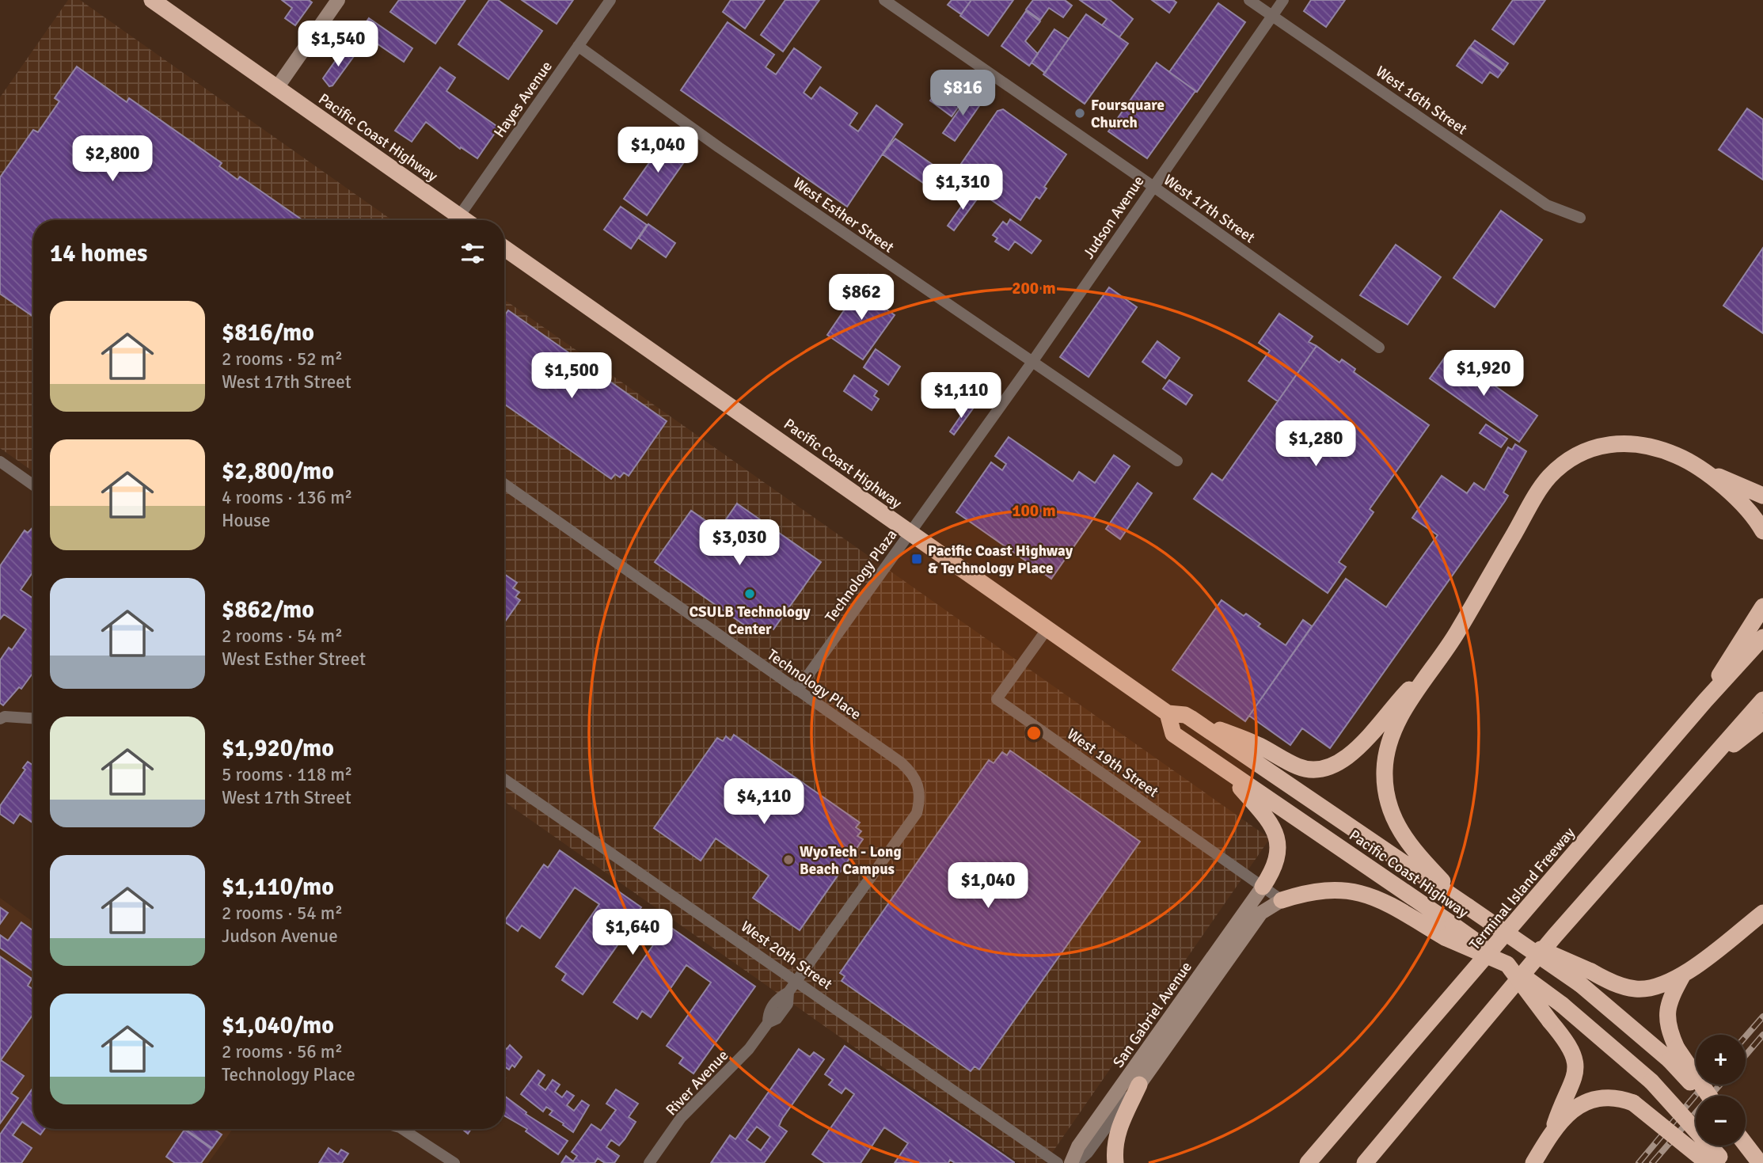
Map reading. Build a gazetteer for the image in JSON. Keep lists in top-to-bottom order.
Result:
{
  "streets": {
    "highway": ["Pacific Coast Highway", "Terminal Island Freeway"],
    "main road": ["San Gabriel Avenue"],
    "street": [
      "Hayes Avenue",
      "West 16th Street",
      "West 17th Street",
      "West Esther Street",
      "Judson Avenue",
      "Technology Plaza",
      "Technology Place",
      "West 19th Street",
      "West 20th Street",
      "River Avenue"
    ]
  },
  "crossings": [
    ["Hayes Avenue", "Pacific Coast Highway"],
    ["Hayes Avenue", "West Esther Street"],
    ["West 16th Street", "Judson Avenue"],
    ["Pacific Coast Highway", "Judson Avenue"],
    ["Pacific Coast Highway", "Technology Plaza"],
    ["Pacific Coast Highway", "West 19th Street"],
    ["West 17th Street", "Judson Avenue"],
    ["West Esther Street", "Judson Avenue"],
    ["Judson Avenue", "Technology Plaza"],
    ["Technology Plaza", "Technology Place"],
    ["Technology Place", "West 20th Street"],
    ["Technology Place", "River Avenue"],
    ["West 19th Street", "San Gabriel Avenue"],
    ["West 20th Street", "River Avenue"]
  ],
  "places": {
    "other": ["Foursquare Church", "CSULB Technology Center", "WyoTech - Long Beach Campus"],
    "transit": ["Pacific Coast Highway & Technology Place"]
  },
  "page": {
    "price": [
      "$1,540",
      "$816",
      "$1,040",
      "$2,800",
      "$1,310",
      "$862",
      "$1,920",
      "$1,500",
      "$1,110",
      "$1,280",
      "$3,030",
      "$4,110",
      "$1,040",
      "$1,640"
    ],
    "heading": "14 homes",
    "list": [
      {
        "name": "$816/mo",
        "note": "2 rooms · 52 m² · West 17th Street"
      },
      {
        "name": "$2,800/mo",
        "note": "4 rooms · 136 m² · House"
      },
      {
        "name": "$862/mo",
        "note": "2 rooms · 54 m² · West Esther Street"
      },
      {
        "name": "$1,920/mo",
        "note": "5 rooms · 118 m² · West 17th Street"
      },
      {
        "name": "$1,110/mo",
        "note": "2 rooms · 54 m² · Judson Avenue"
      },
      {
        "name": "$1,040/mo",
        "note": "2 rooms · 56 m² · Technology Place"
      }
    ],
    "map_buttons": ["+", "−"]
  },
  "rings": ["200 m", "100 m"]
}
